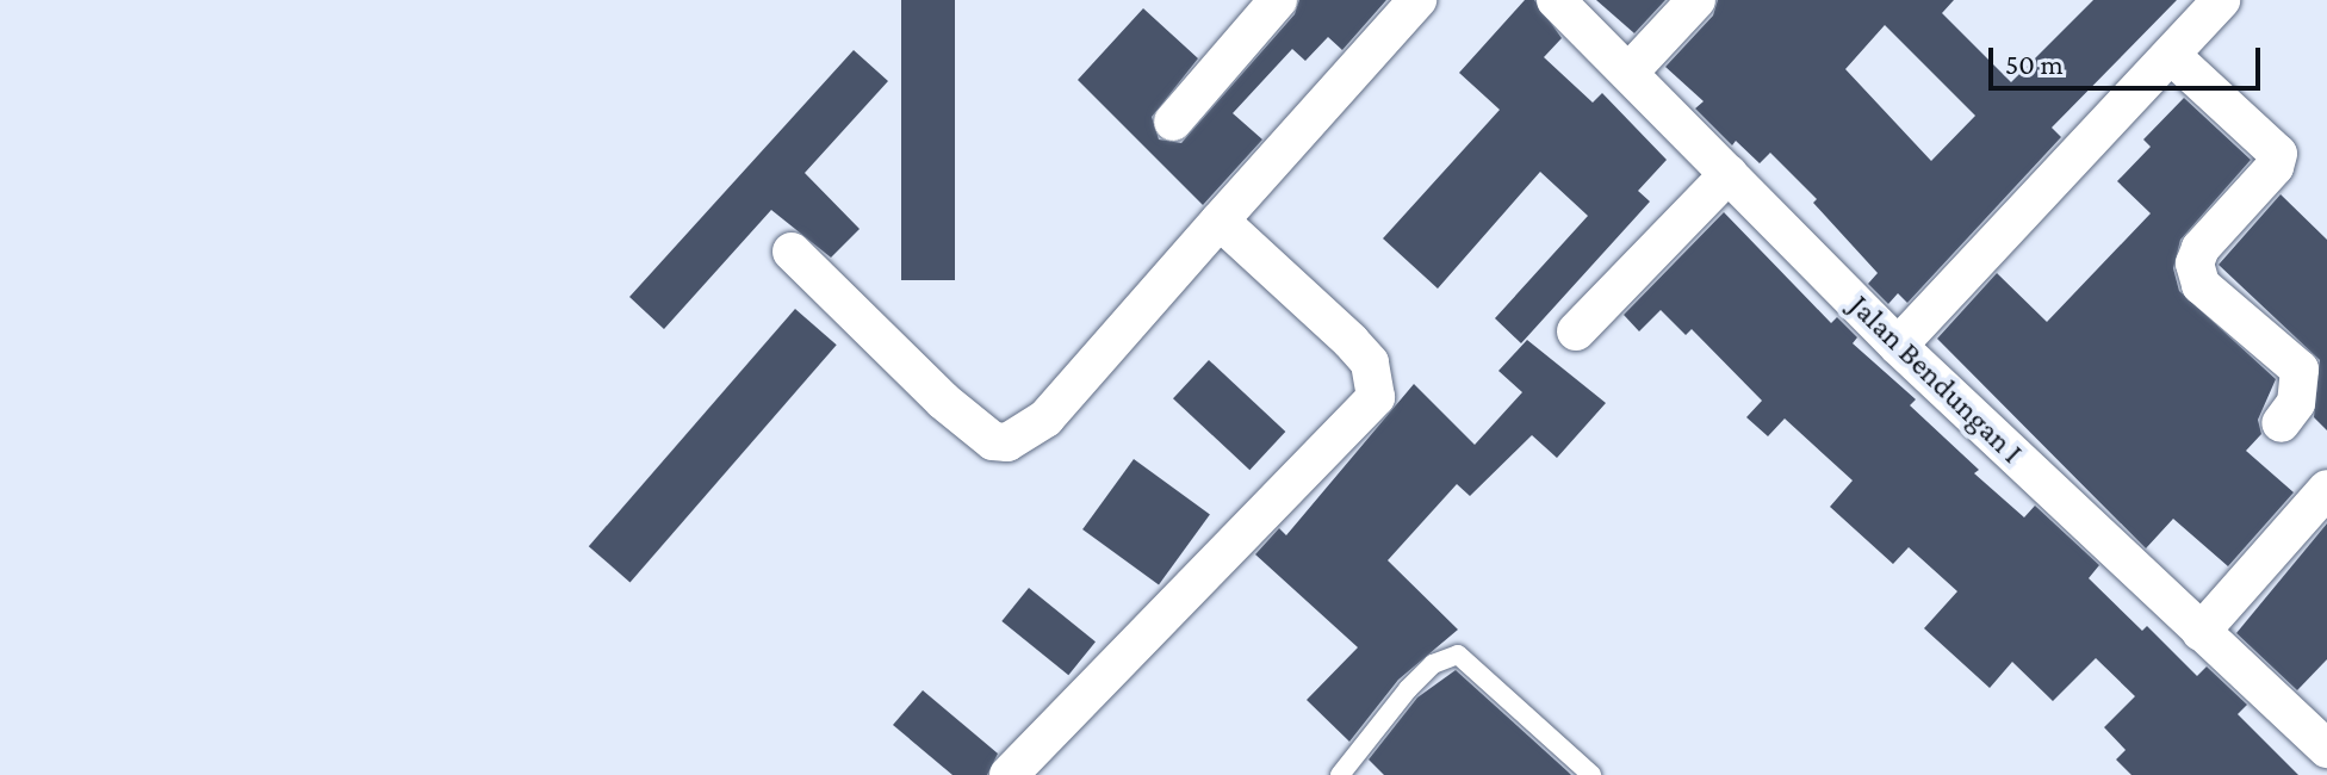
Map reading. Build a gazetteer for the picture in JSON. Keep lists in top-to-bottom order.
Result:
{
  "streets": {
    "street": ["Jalan Bendungan I"]
  },
  "scale_bar": "50 m"
}
